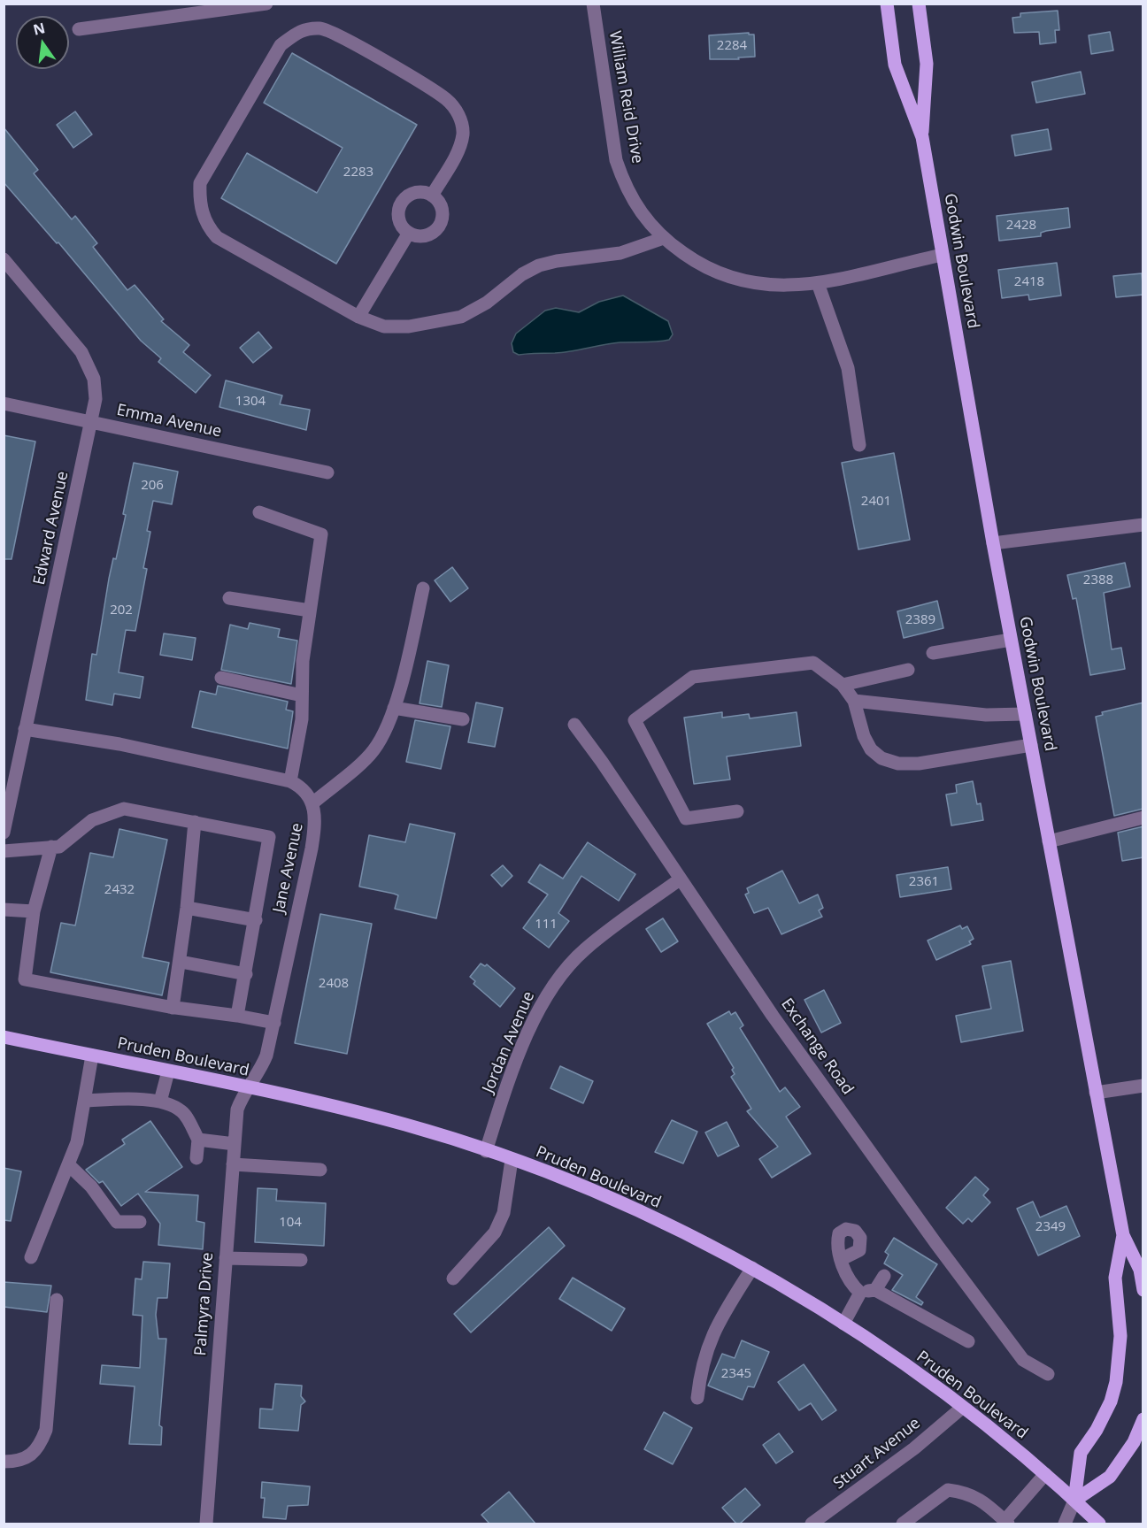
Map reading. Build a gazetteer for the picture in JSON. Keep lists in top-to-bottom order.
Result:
{
  "streets": {
    "main road": ["Godwin Boulevard", "Pruden Boulevard"],
    "street": [
      "William Reid Drive",
      "Emma Avenue",
      "Edward Avenue",
      "Jane Avenue",
      "Jordan Avenue",
      "Exchange Road",
      "Palmyra Drive",
      "Stuart Avenue"
    ]
  },
  "crossings": [
    ["William Reid Drive", "Godwin Boulevard"],
    ["Godwin Boulevard", "Pruden Boulevard"],
    ["Emma Avenue", "Edward Avenue"],
    ["Jane Avenue", "Pruden Boulevard"],
    ["Jane Avenue", "Palmyra Drive"],
    ["Jordan Avenue", "Exchange Road"],
    ["Jordan Avenue", "Pruden Boulevard"],
    ["Pruden Boulevard", "Palmyra Drive"],
    ["Pruden Boulevard", "Stuart Avenue"]
  ],
  "house_numbers": [
    "2284",
    "2283",
    "2428",
    "2418",
    "1304",
    "206",
    "2401",
    "2388",
    "202",
    "2389",
    "2361",
    "2432",
    "111",
    "2408",
    "104",
    "2349",
    "2345"
  ],
  "north": "top"
}
